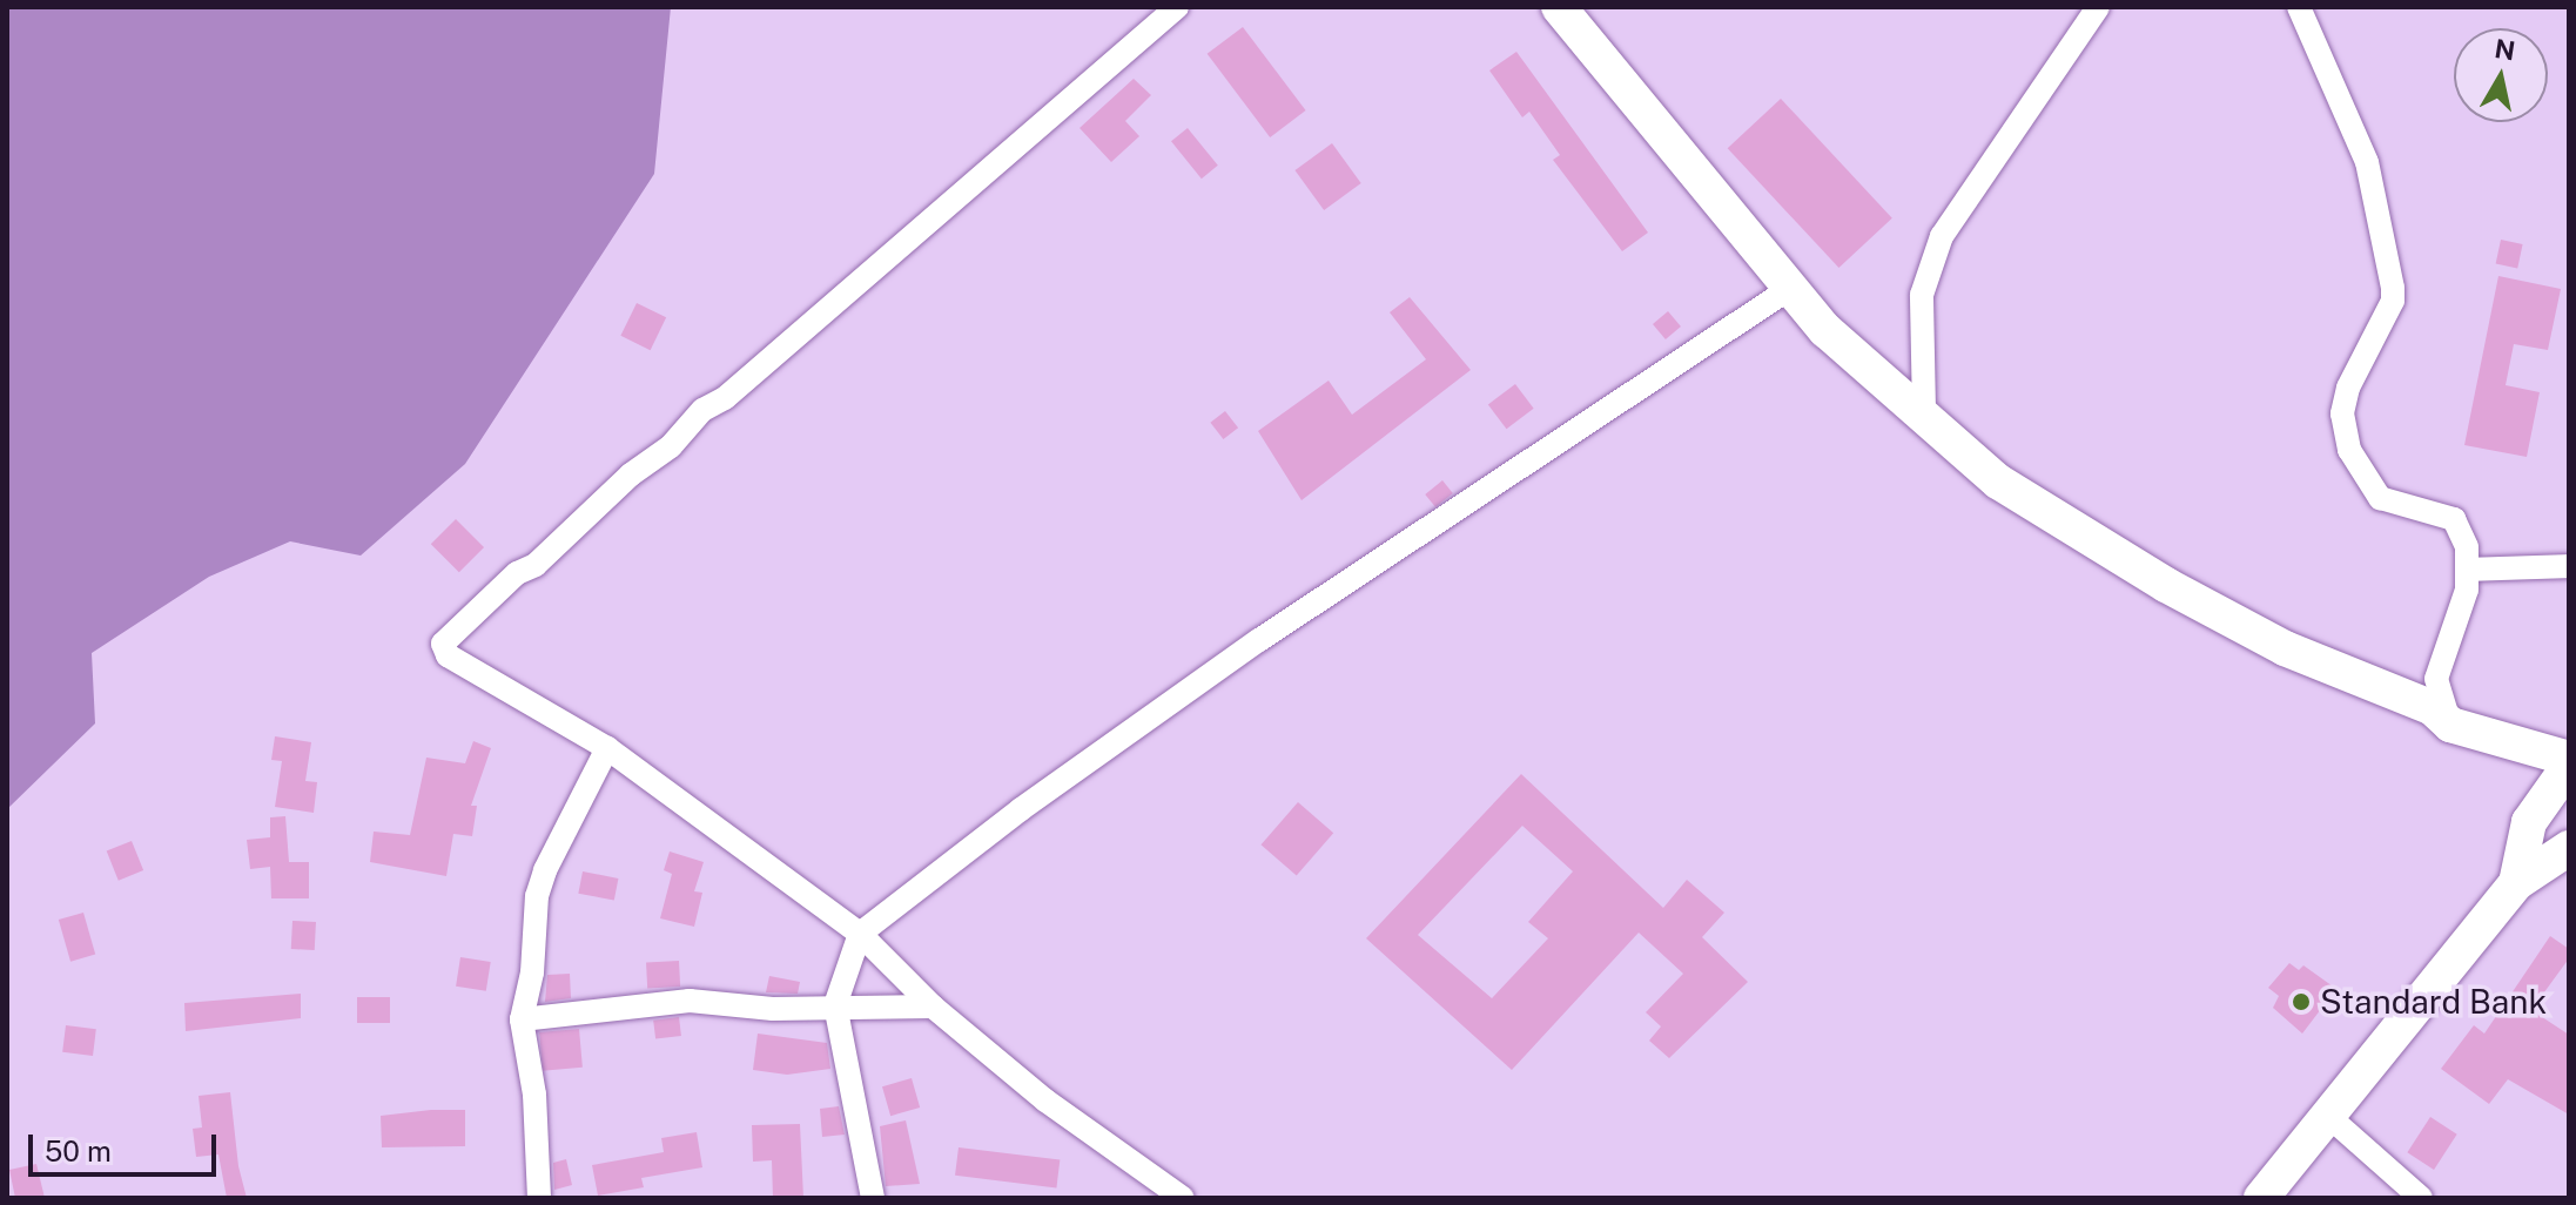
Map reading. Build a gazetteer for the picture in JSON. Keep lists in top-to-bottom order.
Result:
{
  "places": ["Standard Bank"],
  "scale_bar": "50 m",
  "north": "top"
}
